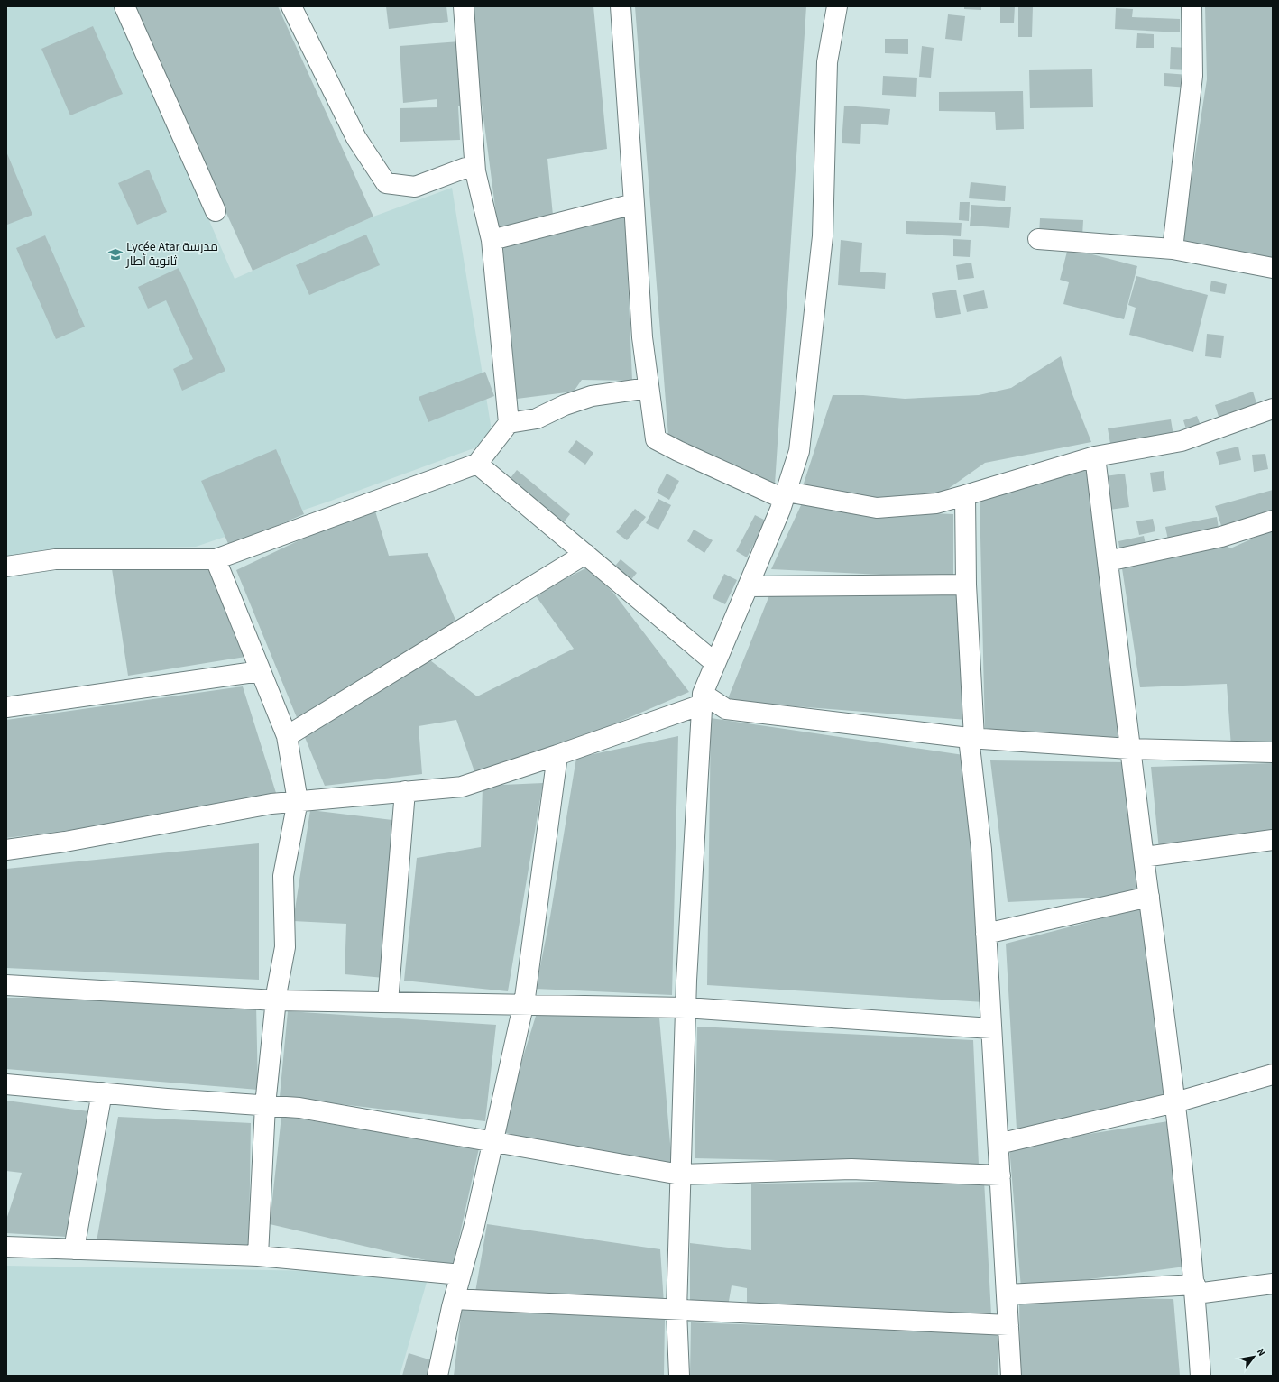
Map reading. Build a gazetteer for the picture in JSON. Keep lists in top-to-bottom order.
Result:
{
  "places": {
    "school or university": ["Lycée Atar مدرسة ثانوية أطار"]
  },
  "north": "top right"
}
